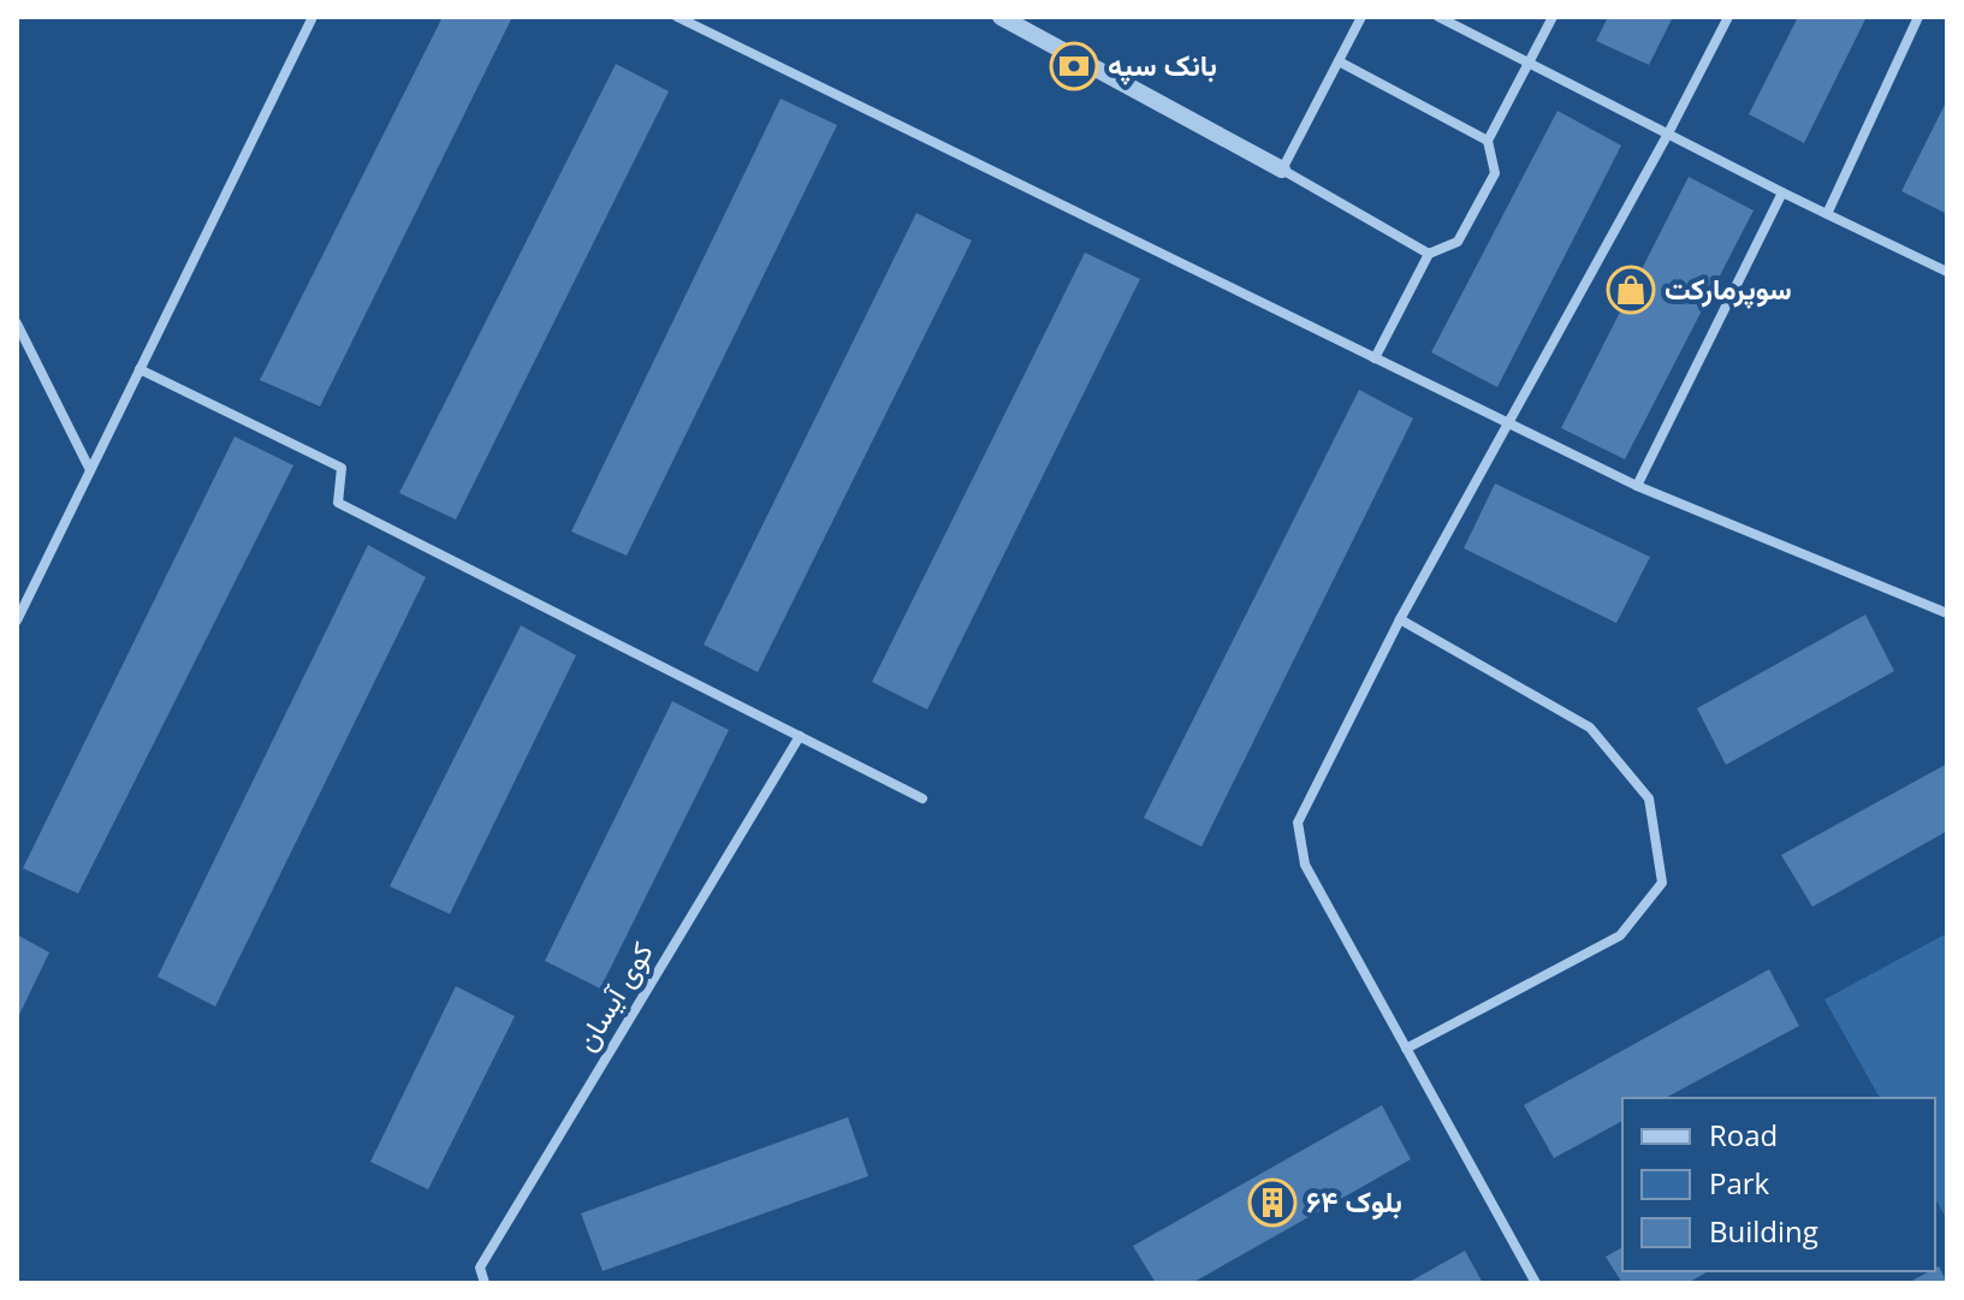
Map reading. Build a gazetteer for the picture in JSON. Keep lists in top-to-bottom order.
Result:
{
  "streets": {
    "street": ["کوی آیسان"]
  },
  "places": {
    "bank": ["بانک سپه"],
    "shop": ["سوپرمارکت"],
    "building": ["بلوک ۶۴"]
  },
  "legend": ["Road", "Park", "Building"]
}
